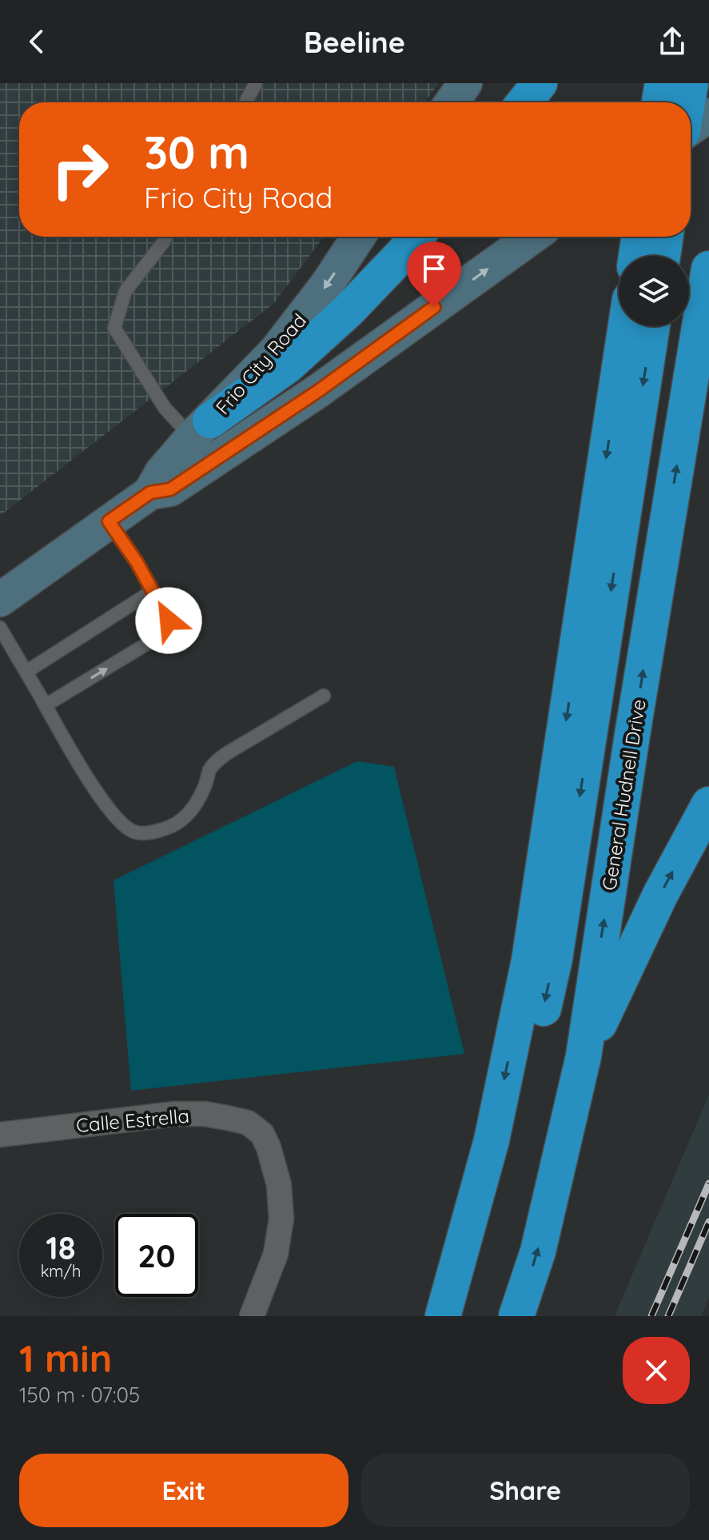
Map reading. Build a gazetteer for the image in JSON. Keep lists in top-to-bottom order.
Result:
{
  "streets": {
    "highway": ["General Hudnell Drive"],
    "main road": ["Frio City Road"],
    "street": ["Calle Estrella"]
  },
  "page": {
    "header": "Beeline",
    "turn": ["30 m", "Frio City Road"],
    "speed": "18 km/h",
    "limit": "20",
    "heading": ["1 min", "150 m · 07:05"],
    "buttons": ["Exit", "Share"]
  }
}
